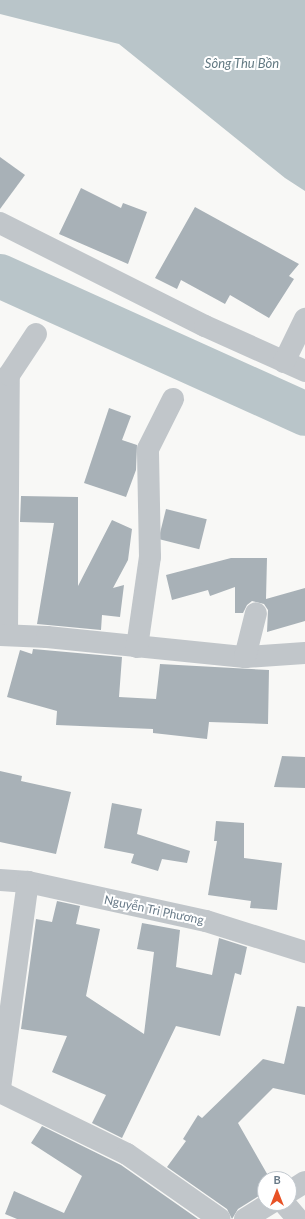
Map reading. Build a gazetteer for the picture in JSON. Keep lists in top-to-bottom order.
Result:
{
  "streets": {
    "street": ["Nguyễn Tri Phương"]
  },
  "water": ["Sông Thu Bồn"],
  "north": "top"
}
